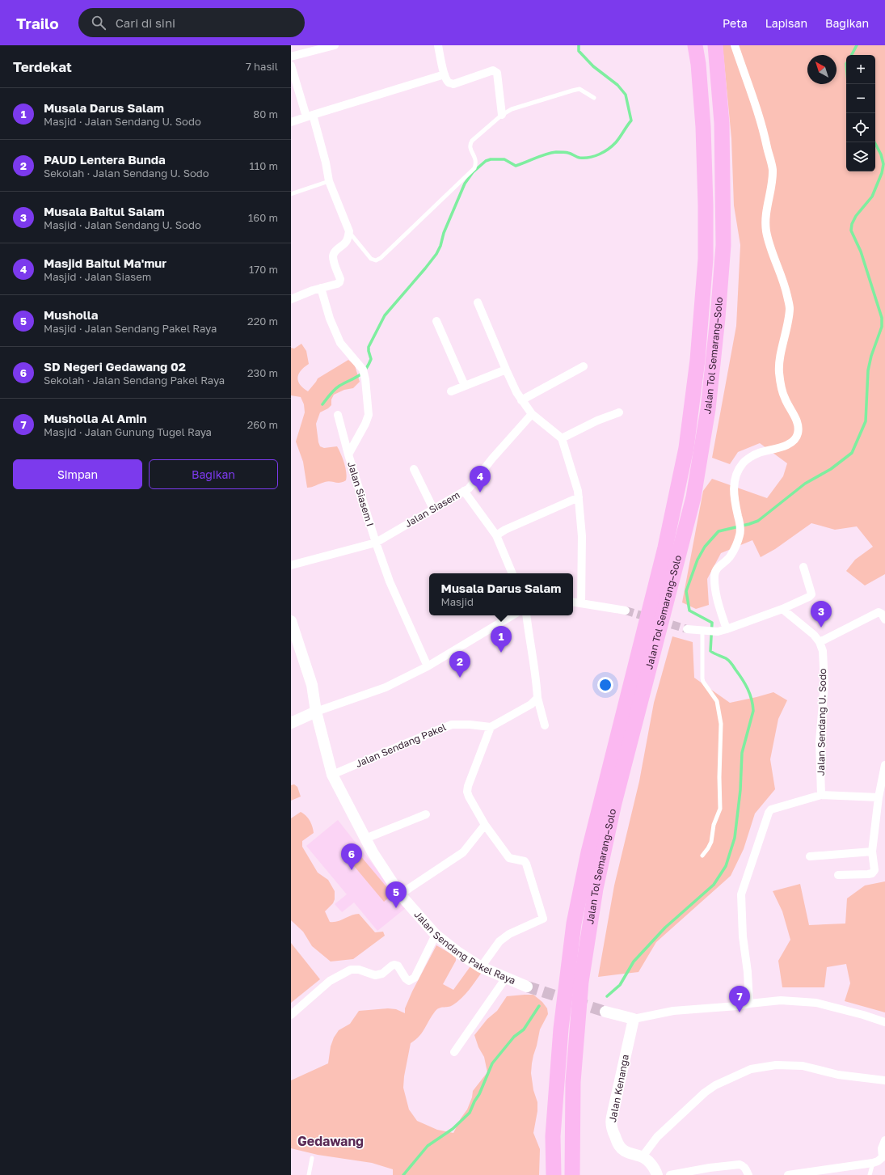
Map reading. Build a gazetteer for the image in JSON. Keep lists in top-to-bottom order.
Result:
{
  "streets": {
    "highway": ["Jalan Tol Semarang–Solo"],
    "street": [
      "Jalan Siasem I",
      "Jalan Siasem",
      "Jalan Sendang U. Sodo",
      "Jalan Sendang Pakel",
      "Jalan Sendang Pakel Raya",
      "Jalan Kenanga"
    ]
  },
  "crossings": [
    ["Jalan Siasem I", "Jalan Siasem"],
    ["Jalan Sendang Pakel", "Jalan Sendang Pakel Raya"]
  ],
  "districts": ["Gedawang"],
  "north": "top left",
  "page": {
    "header": "Trailo",
    "search": "Cari di sini",
    "nav": ["Peta", "Lapisan", "Bagikan"],
    "heading": ["Terdekat", "7 hasil"],
    "map_buttons": ["+", "−"],
    "list": [
      {
        "mark": "1",
        "name": "Musala Darus Salam",
        "note": "Masjid · Jalan Sendang U. Sodo",
        "value": "80 m"
      },
      {
        "mark": "2",
        "name": "PAUD Lentera Bunda",
        "note": "Sekolah · Jalan Sendang U. Sodo",
        "value": "110 m"
      },
      {
        "mark": "3",
        "name": "Musala Baitul Salam",
        "note": "Masjid · Jalan Sendang U. Sodo",
        "value": "160 m"
      },
      {
        "mark": "4",
        "name": "Masjid Baitul Ma'mur",
        "note": "Masjid · Jalan Siasem",
        "value": "170 m"
      },
      {
        "mark": "5",
        "name": "Musholla",
        "note": "Masjid · Jalan Sendang Pakel Raya",
        "value": "220 m"
      },
      {
        "mark": "6",
        "name": "SD Negeri Gedawang 02",
        "note": "Sekolah · Jalan Sendang Pakel Raya",
        "value": "230 m"
      },
      {
        "mark": "7",
        "name": "Musholla Al Amin",
        "note": "Masjid · Jalan Gunung Tugel Raya",
        "value": "260 m"
      }
    ],
    "buttons": ["Simpan", "Bagikan"],
    "pins": [
      "4",
      "3",
      "1",
      "2",
      "6",
      "5",
      "7"
    ],
    "popup": ["Musala Darus Salam", "Masjid"]
  }
}
